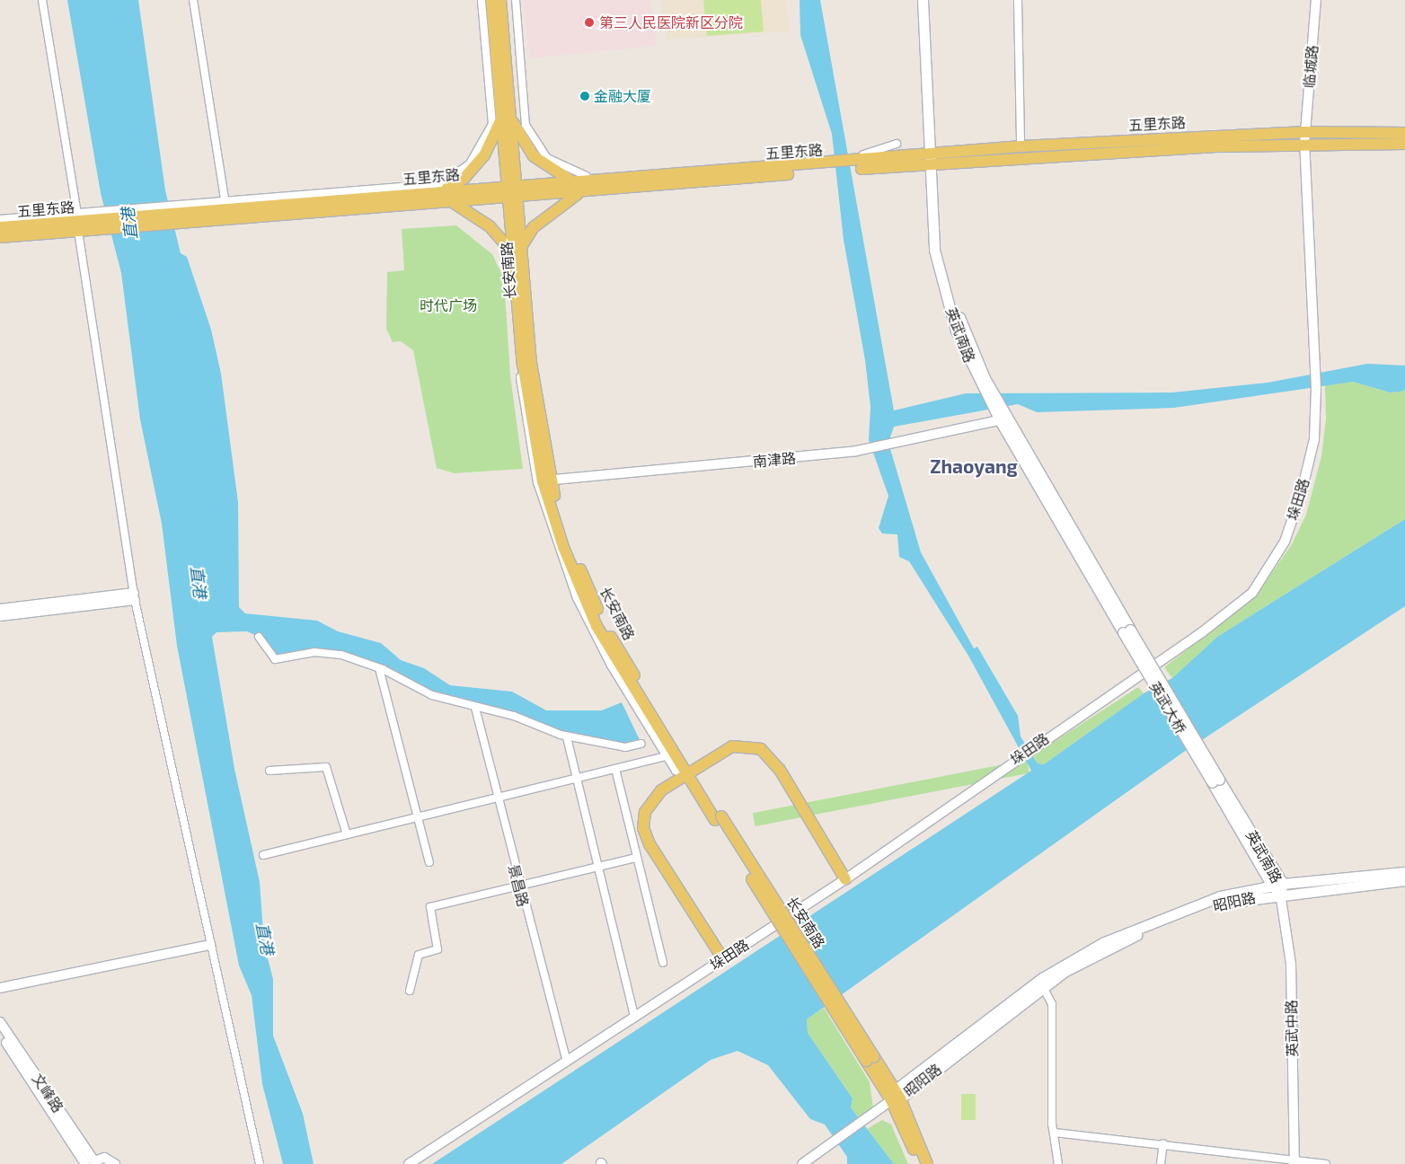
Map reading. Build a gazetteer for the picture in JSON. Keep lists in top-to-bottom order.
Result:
{
  "streets": {
    "main road": [
      "五里东路",
      "长安南路",
      "英武南路",
      "英武大桥",
      "昭阳路"
    ],
    "street": [
      "临城路",
      "南津路",
      "垛田路",
      "景昌路",
      "英武中路",
      "文峰路"
    ]
  },
  "crossings": [
    ["临城路", "五里东路"],
    ["临城路", "垛田路"],
    ["五里东路", "长安南路"],
    ["五里东路", "英武南路"],
    ["五里东路", "垛田路"],
    ["长安南路", "南津路"],
    ["长安南路", "昭阳路"],
    ["英武南路", "南津路"],
    ["英武南路", "英武大桥"],
    ["英武南路", "昭阳路"],
    ["英武南路", "英武中路"],
    ["垛田路", "景昌路"],
    ["昭阳路", "英武中路"]
  ],
  "districts": ["Zhaoyang"],
  "water": ["直港"],
  "parks": ["时代广场"],
  "places": ["第三人民医院新区分院", "金融大厦"]
}
